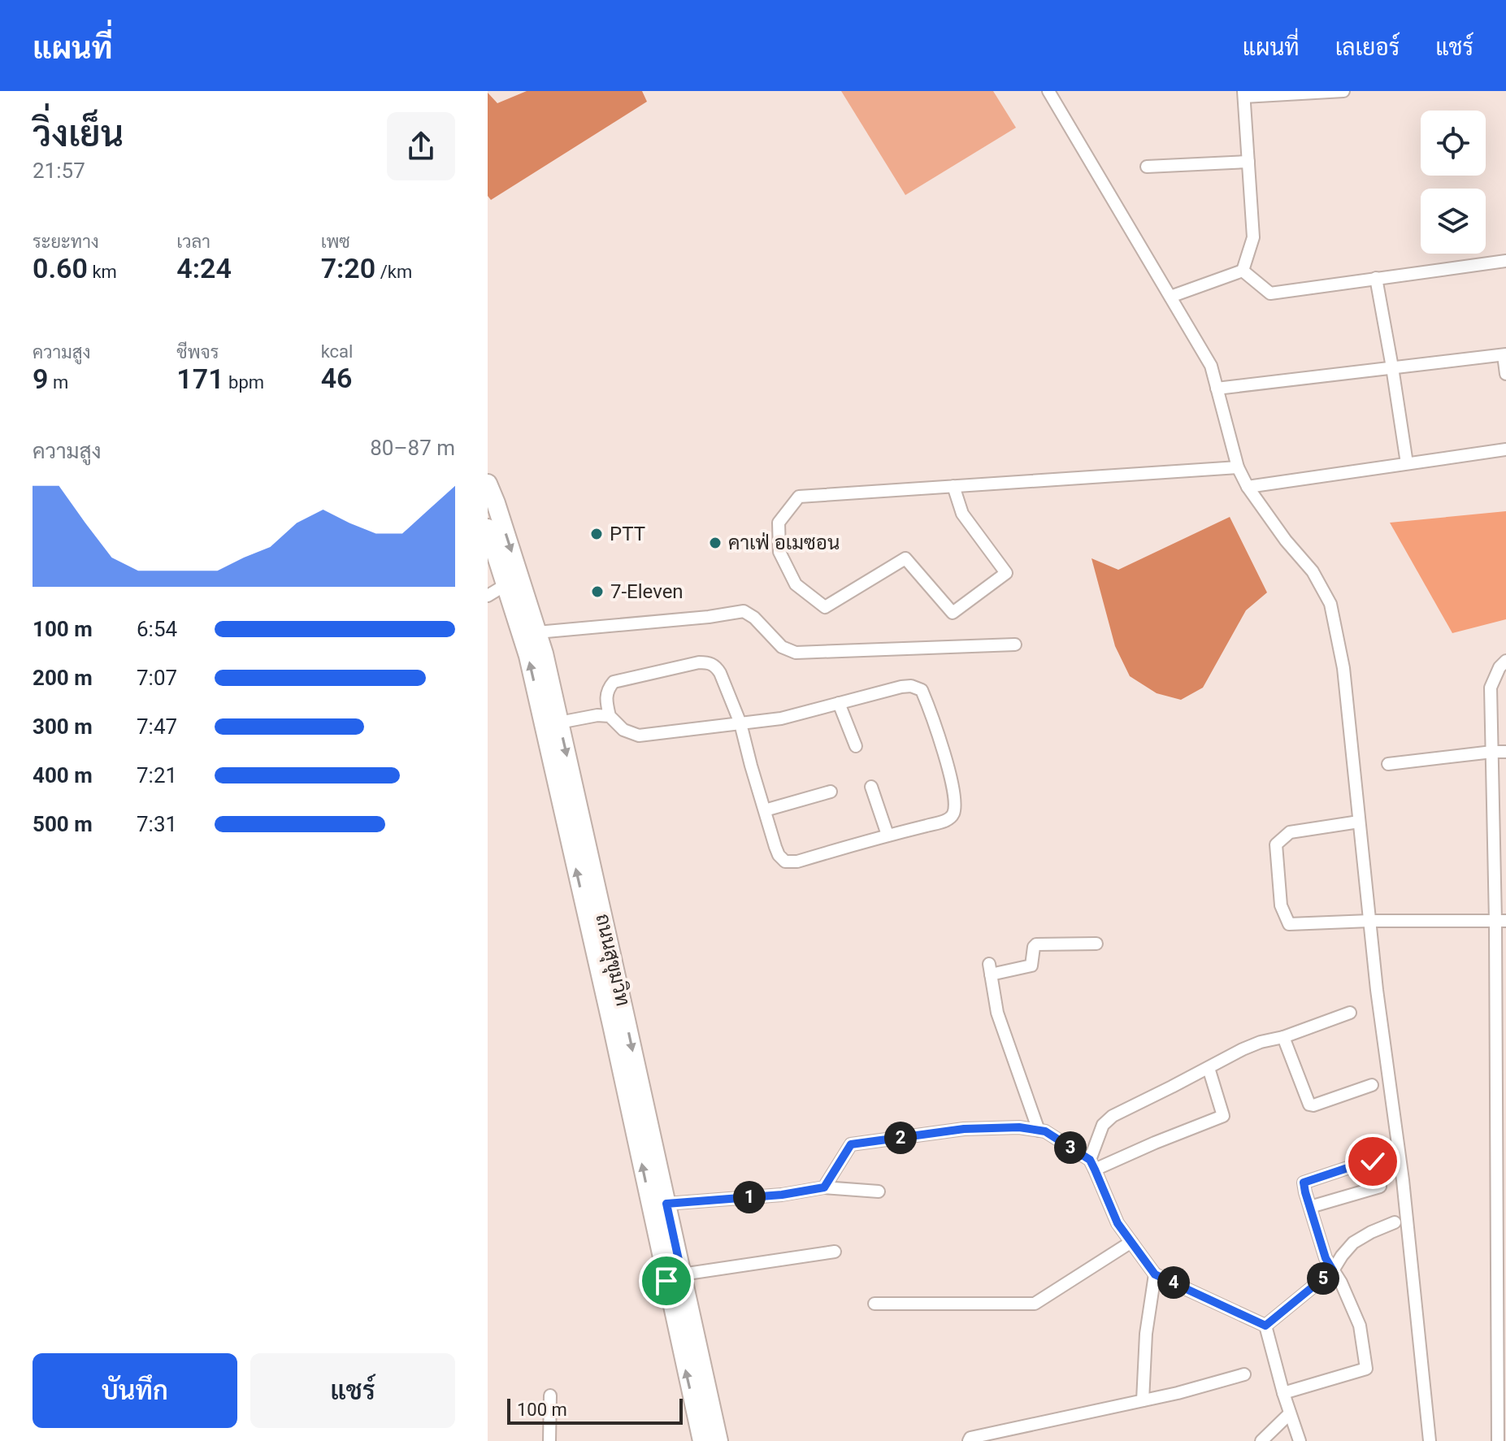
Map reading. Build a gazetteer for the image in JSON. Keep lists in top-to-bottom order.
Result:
{
  "streets": {
    "main road": ["ถนนสุขุมวิท"]
  },
  "places": ["PTT", "คาเฟ่ อเมซอน", "7-Eleven"],
  "scale_bar": "100 m",
  "page": {
    "header": "แผนที่",
    "nav": ["แผนที่", "เลเยอร์", "แชร์"],
    "heading": ["วิ่งเย็น", "21:57"],
    "stats": [
      ["ระยะทาง", "0.60 km"],
      ["เวลา", "4:24"],
      ["เพซ", "7:20 /km"],
      ["ความสูง", "9 m"],
      ["ชีพจร", "171 bpm"],
      ["kcal", "46"]
    ],
    "chart": ["ความสูง", "80–87 m"],
    "list": [
      {
        "name": "100 m",
        "note": "6:54"
      },
      {
        "name": "200 m",
        "note": "7:07"
      },
      {
        "name": "300 m",
        "note": "7:47"
      },
      {
        "name": "400 m",
        "note": "7:21"
      },
      {
        "name": "500 m",
        "note": "7:31"
      }
    ],
    "pins": [
      "2",
      "3",
      "1",
      "5",
      "4"
    ],
    "buttons": ["บันทึก", "แชร์"],
    "scale": "100 m"
  }
}
